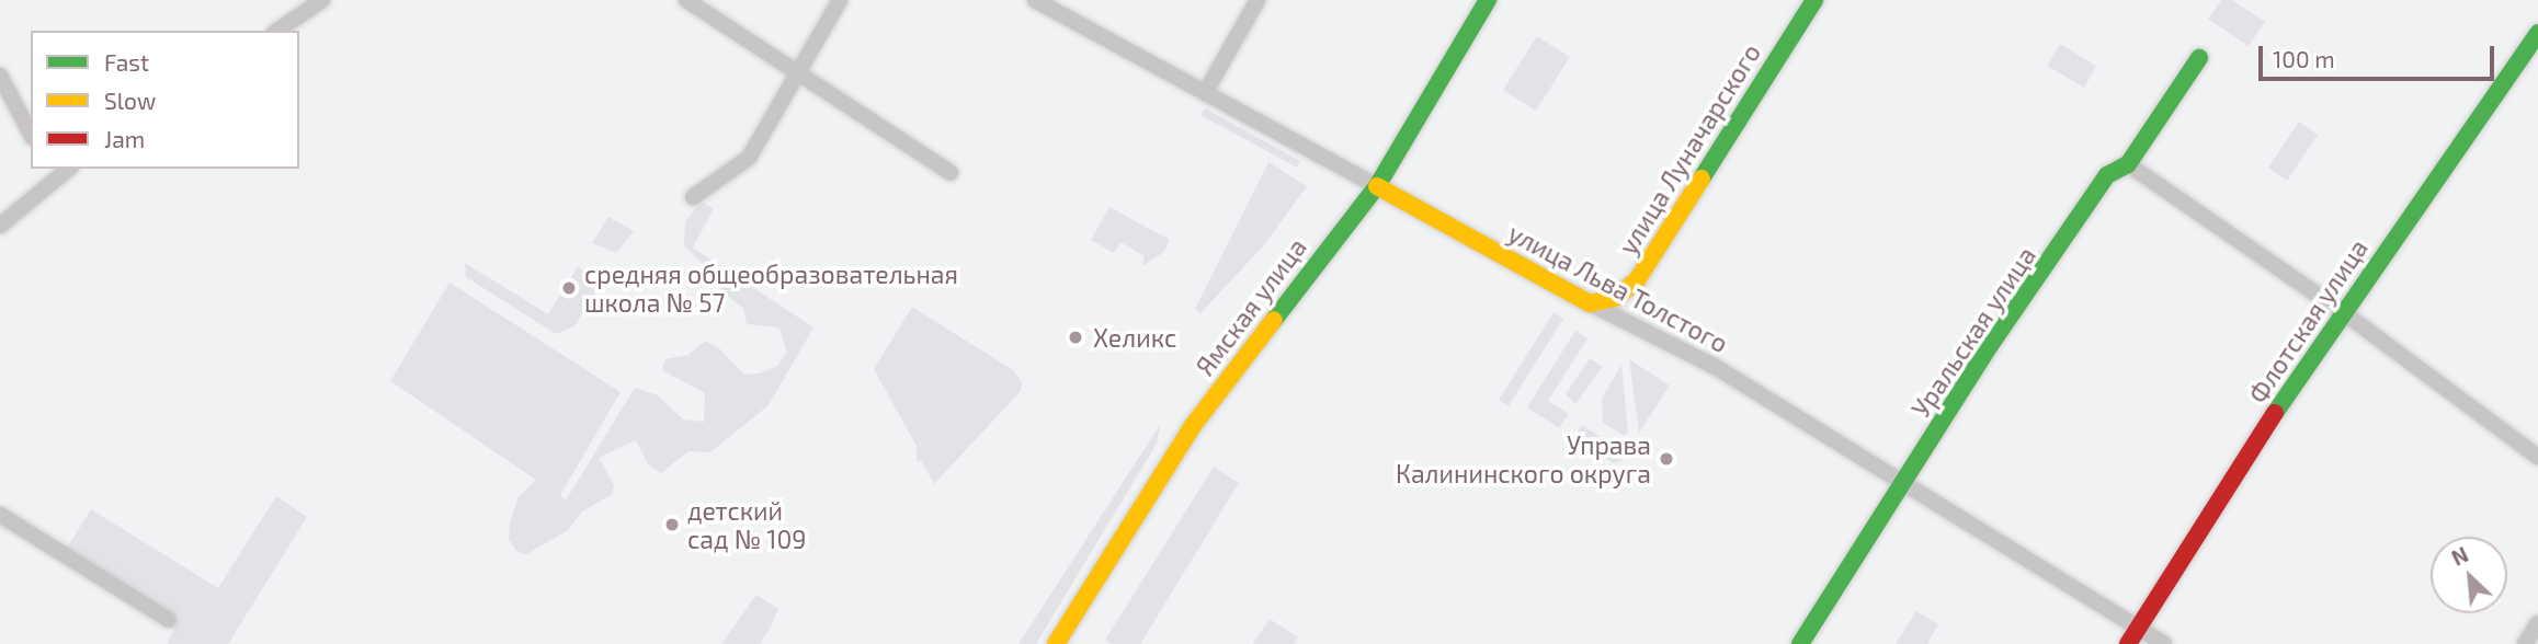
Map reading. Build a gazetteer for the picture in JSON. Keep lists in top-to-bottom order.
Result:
{
  "streets": {
    "street": [
      "улица Луначарского",
      "улица Льва Толстого",
      "Ямская улица",
      "Флотская улица",
      "Уральская улица"
    ]
  },
  "crossings": [
    ["улица Луначарского", "улица Льва Толстого"],
    ["улица Льва Толстого", "Ямская улица"],
    ["улица Льва Толстого", "Флотская улица"],
    ["улица Льва Толстого", "Уральская улица"]
  ],
  "places": [
    "средняя общеобразовательная школа № 57",
    "Хеликс",
    "Управа Калининского округа",
    "детский сад № 109"
  ],
  "legend": ["Fast", "Slow", "Jam"],
  "scale_bar": "100 m",
  "north": "top left"
}
